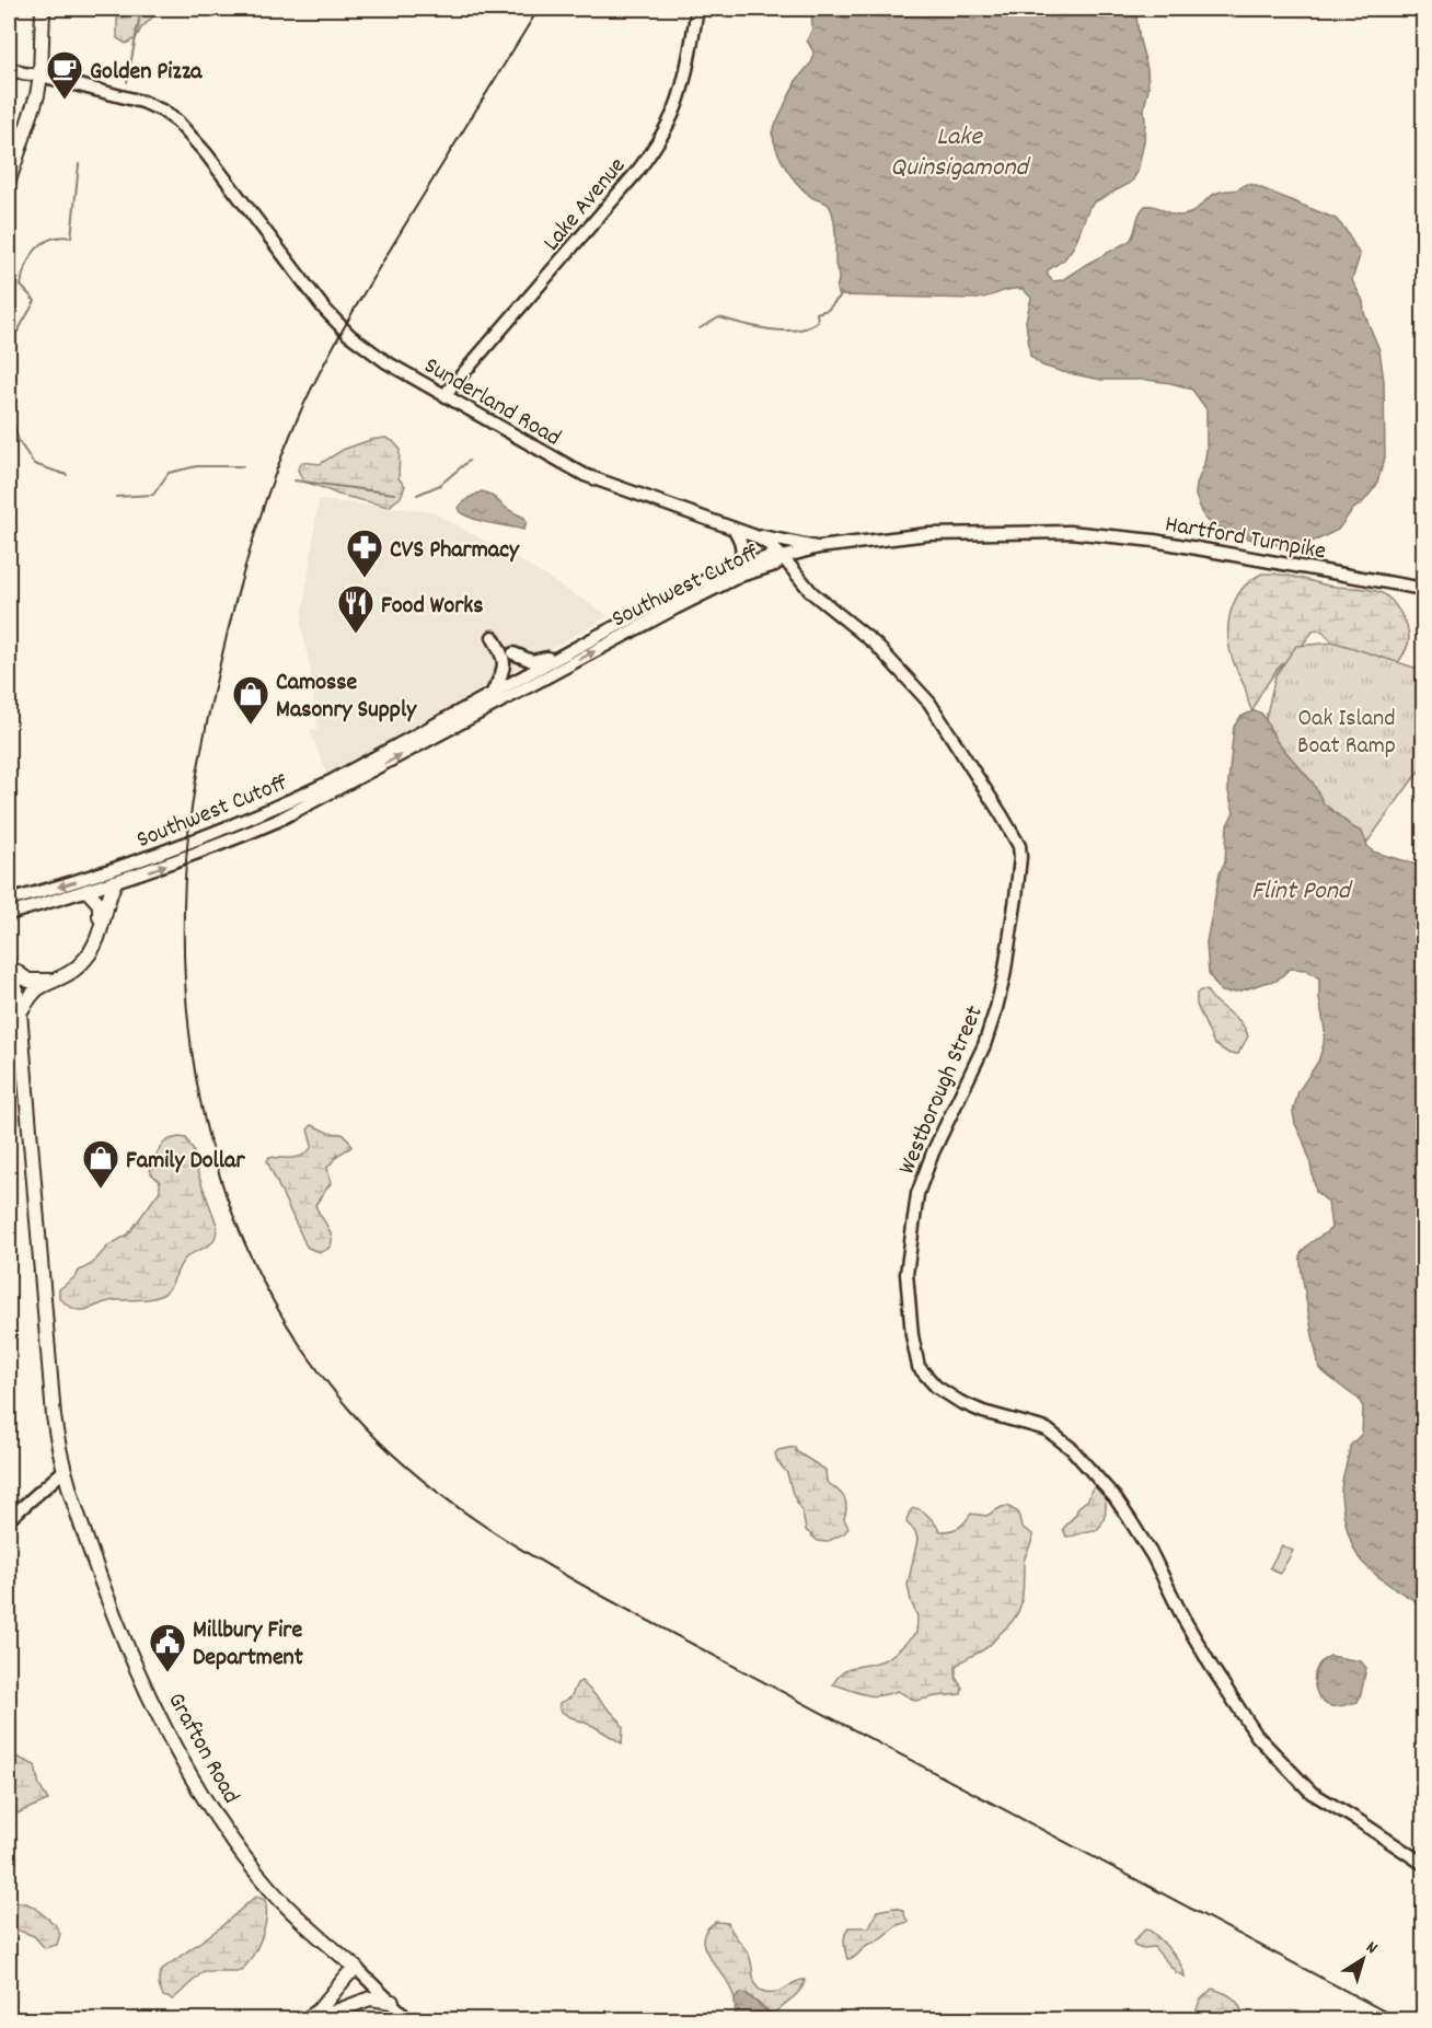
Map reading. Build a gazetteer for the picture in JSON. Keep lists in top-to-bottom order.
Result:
{
  "streets": {
    "highway": ["Grafton Road"],
    "main road": [
      "Lake Avenue",
      "Sunderland Road",
      "Hartford Turnpike",
      "Southwest Cutoff",
      "Westborough Street"
    ]
  },
  "crossings": [
    ["Lake Avenue", "Sunderland Road"],
    ["Sunderland Road", "Southwest Cutoff"],
    ["Sunderland Road", "Westborough Street"],
    ["Southwest Cutoff", "Westborough Street"]
  ],
  "water": ["Lake Quinsigamond", "Flint Pond"],
  "parks": ["Oak Island Boat Ramp"],
  "places": {
    "cafe": ["Golden Pizza"],
    "pharmacy": ["CVS Pharmacy"],
    "restaurant": ["Food Works"],
    "shop": ["Camosse Masonry Supply", "Family Dollar"],
    "public building": ["Millbury Fire Department"]
  },
  "north": "top right"
}
